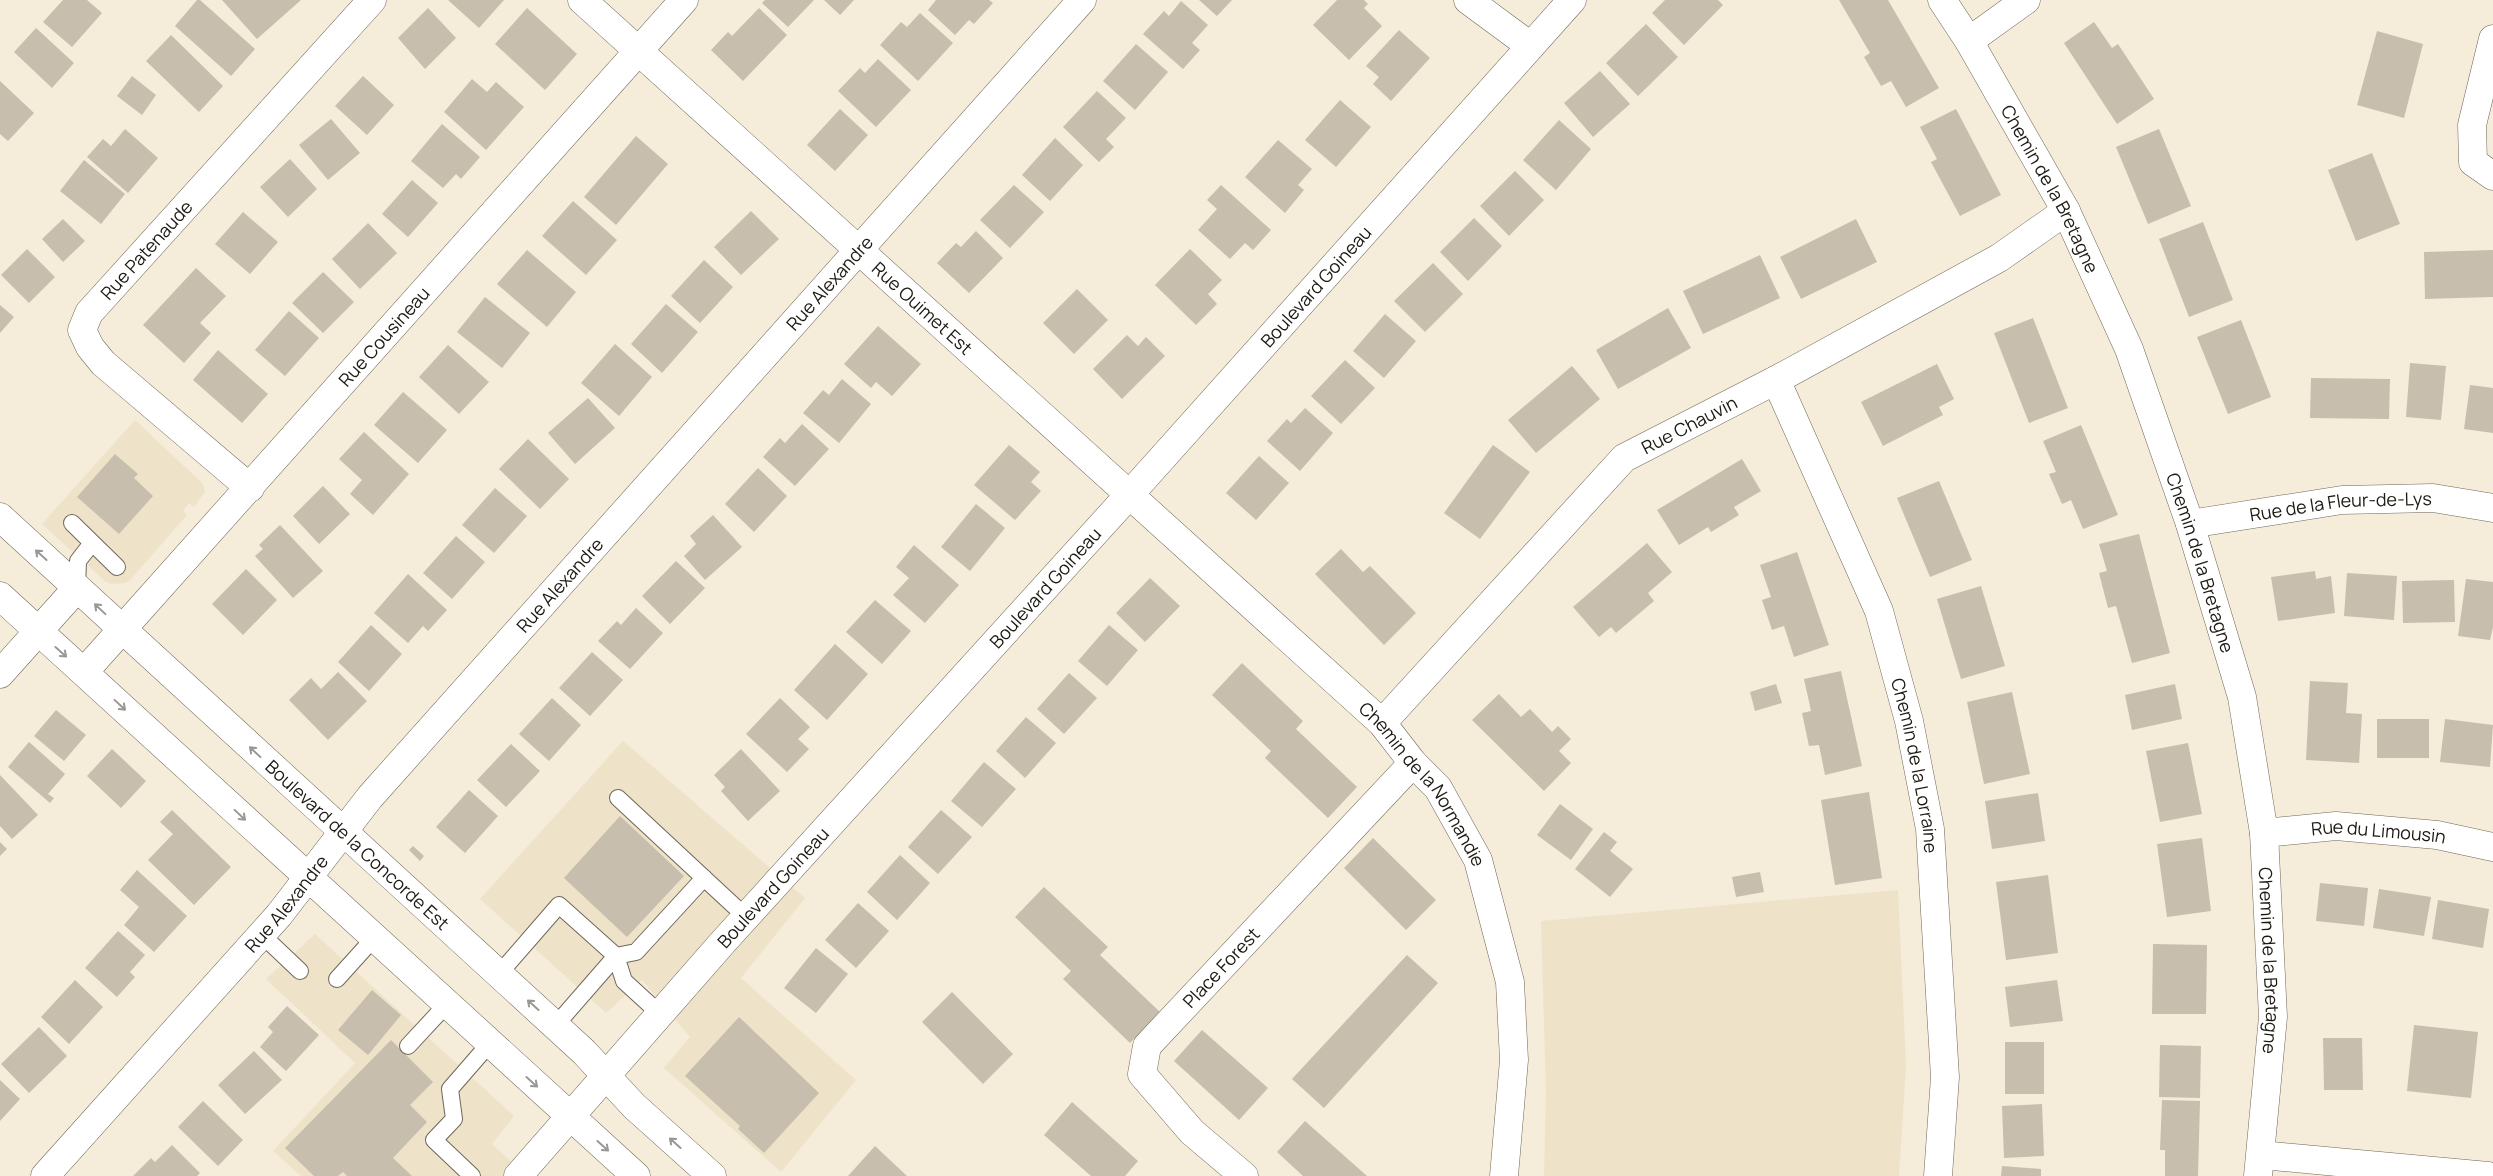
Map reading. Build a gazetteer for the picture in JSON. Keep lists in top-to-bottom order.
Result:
{
  "streets": {
    "street": [
      "Chemin de la Bretagne",
      "Rue Patenaude",
      "Rue Alexandre",
      "Boulevard Goineau",
      "Rue Ouimet Est",
      "Rue Cousineau",
      "Rue Chauvin",
      "Rue de la Fleur-de-Lys",
      "Chemin de la Lorraine",
      "Chemin de la Normandie",
      "Rue du Limousin",
      "Boulevard de la Concorde Est",
      "Place Forest"
    ]
  },
  "crossings": [
    ["Chemin de la Bretagne", "Rue Chauvin"],
    ["Chemin de la Bretagne", "Rue de la Fleur-de-Lys"],
    ["Chemin de la Bretagne", "Rue du Limousin"],
    ["Rue Patenaude", "Rue Cousineau"],
    ["Rue Alexandre", "Rue Ouimet Est"],
    ["Rue Alexandre", "Boulevard de la Concorde Est"],
    ["Boulevard Goineau", "Rue Ouimet Est"],
    ["Boulevard Goineau", "Chemin de la Normandie"],
    ["Boulevard Goineau", "Boulevard de la Concorde Est"],
    ["Rue Ouimet Est", "Rue Cousineau"],
    ["Rue Ouimet Est", "Chemin de la Normandie"],
    ["Rue Cousineau", "Boulevard de la Concorde Est"],
    ["Rue Chauvin", "Chemin de la Lorraine"],
    ["Rue Chauvin", "Chemin de la Normandie"],
    ["Chemin de la Normandie", "Place Forest"]
  ]
}
